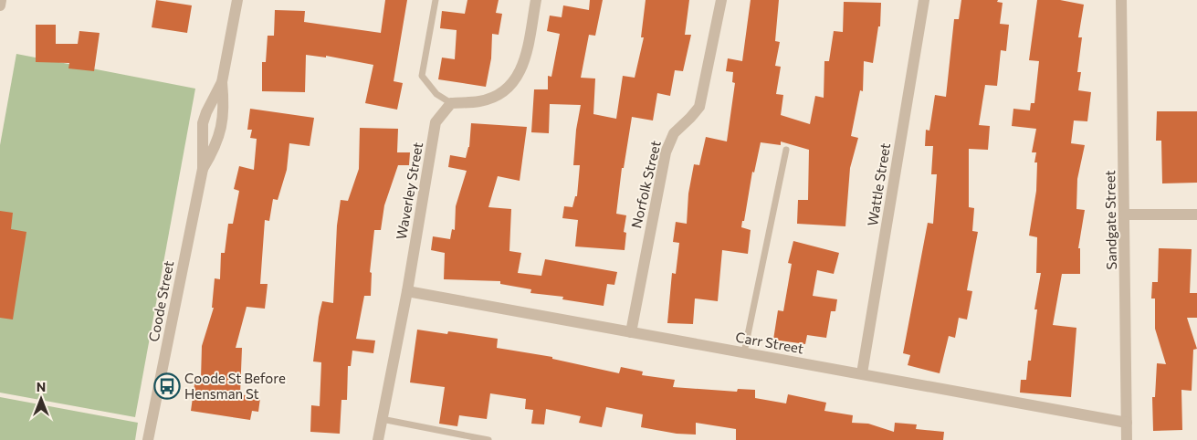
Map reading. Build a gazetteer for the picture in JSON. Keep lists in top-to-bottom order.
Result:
{
  "streets": {
    "street": [
      "Norfolk Street",
      "Wattle Street",
      "Waverley Street",
      "Sandgate Street",
      "Coode Street",
      "Carr Street"
    ]
  },
  "crossings": [
    ["Norfolk Street", "Carr Street"],
    ["Wattle Street", "Carr Street"],
    ["Waverley Street", "Carr Street"],
    ["Sandgate Street", "Carr Street"]
  ],
  "places": {
    "bus stop": ["Coode St Before Hensman St"]
  },
  "north": "top"
}
